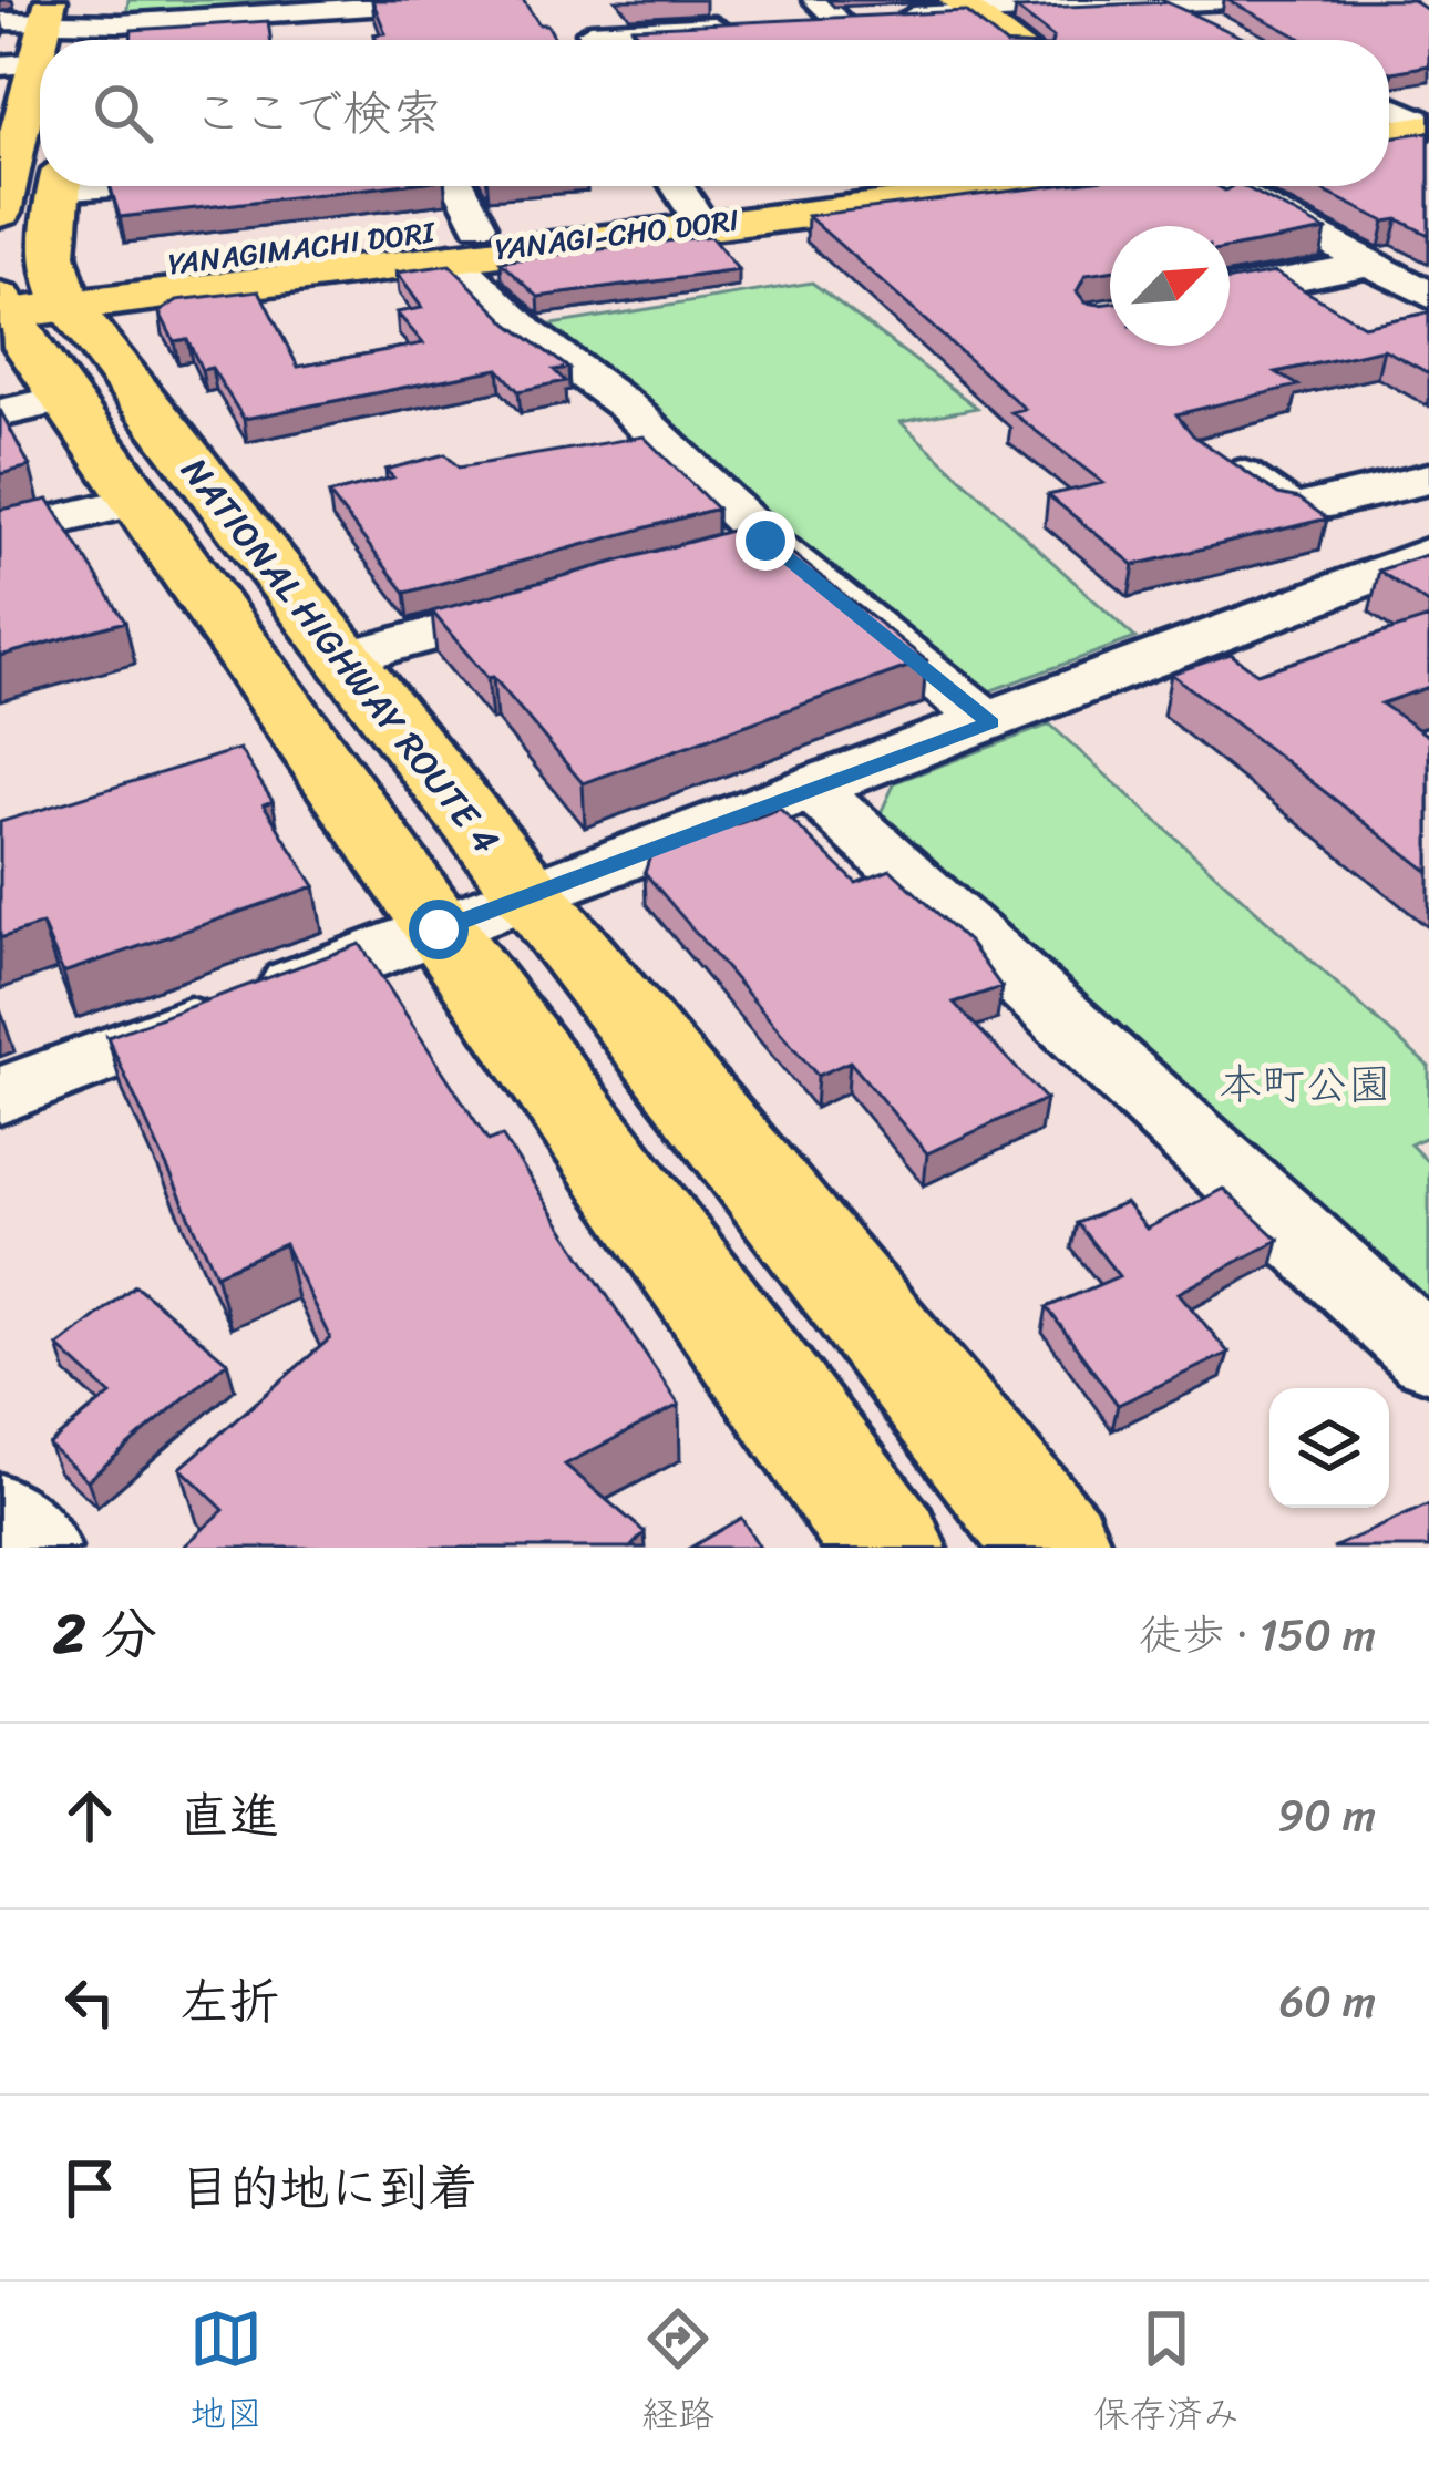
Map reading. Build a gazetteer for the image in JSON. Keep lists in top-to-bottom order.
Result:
{
  "streets": {
    "main road": ["YANAGI-CHO DORI", "NATIONAL HIGHWAY ROUTE 4"]
  },
  "crossings": [
    ["YANAGI-CHO DORI", "NATIONAL HIGHWAY ROUTE 4"]
  ],
  "parks": ["本町公園"],
  "north": "top right",
  "page": {
    "search": "ここで検索",
    "heading": ["2 分", "徒歩 · 150 m"],
    "list": [
      ["直進", "90 m"],
      ["左折", "60 m"],
      "目的地に到着"
    ],
    "nav": ["地図", "経路", "保存済み"]
  }
}
